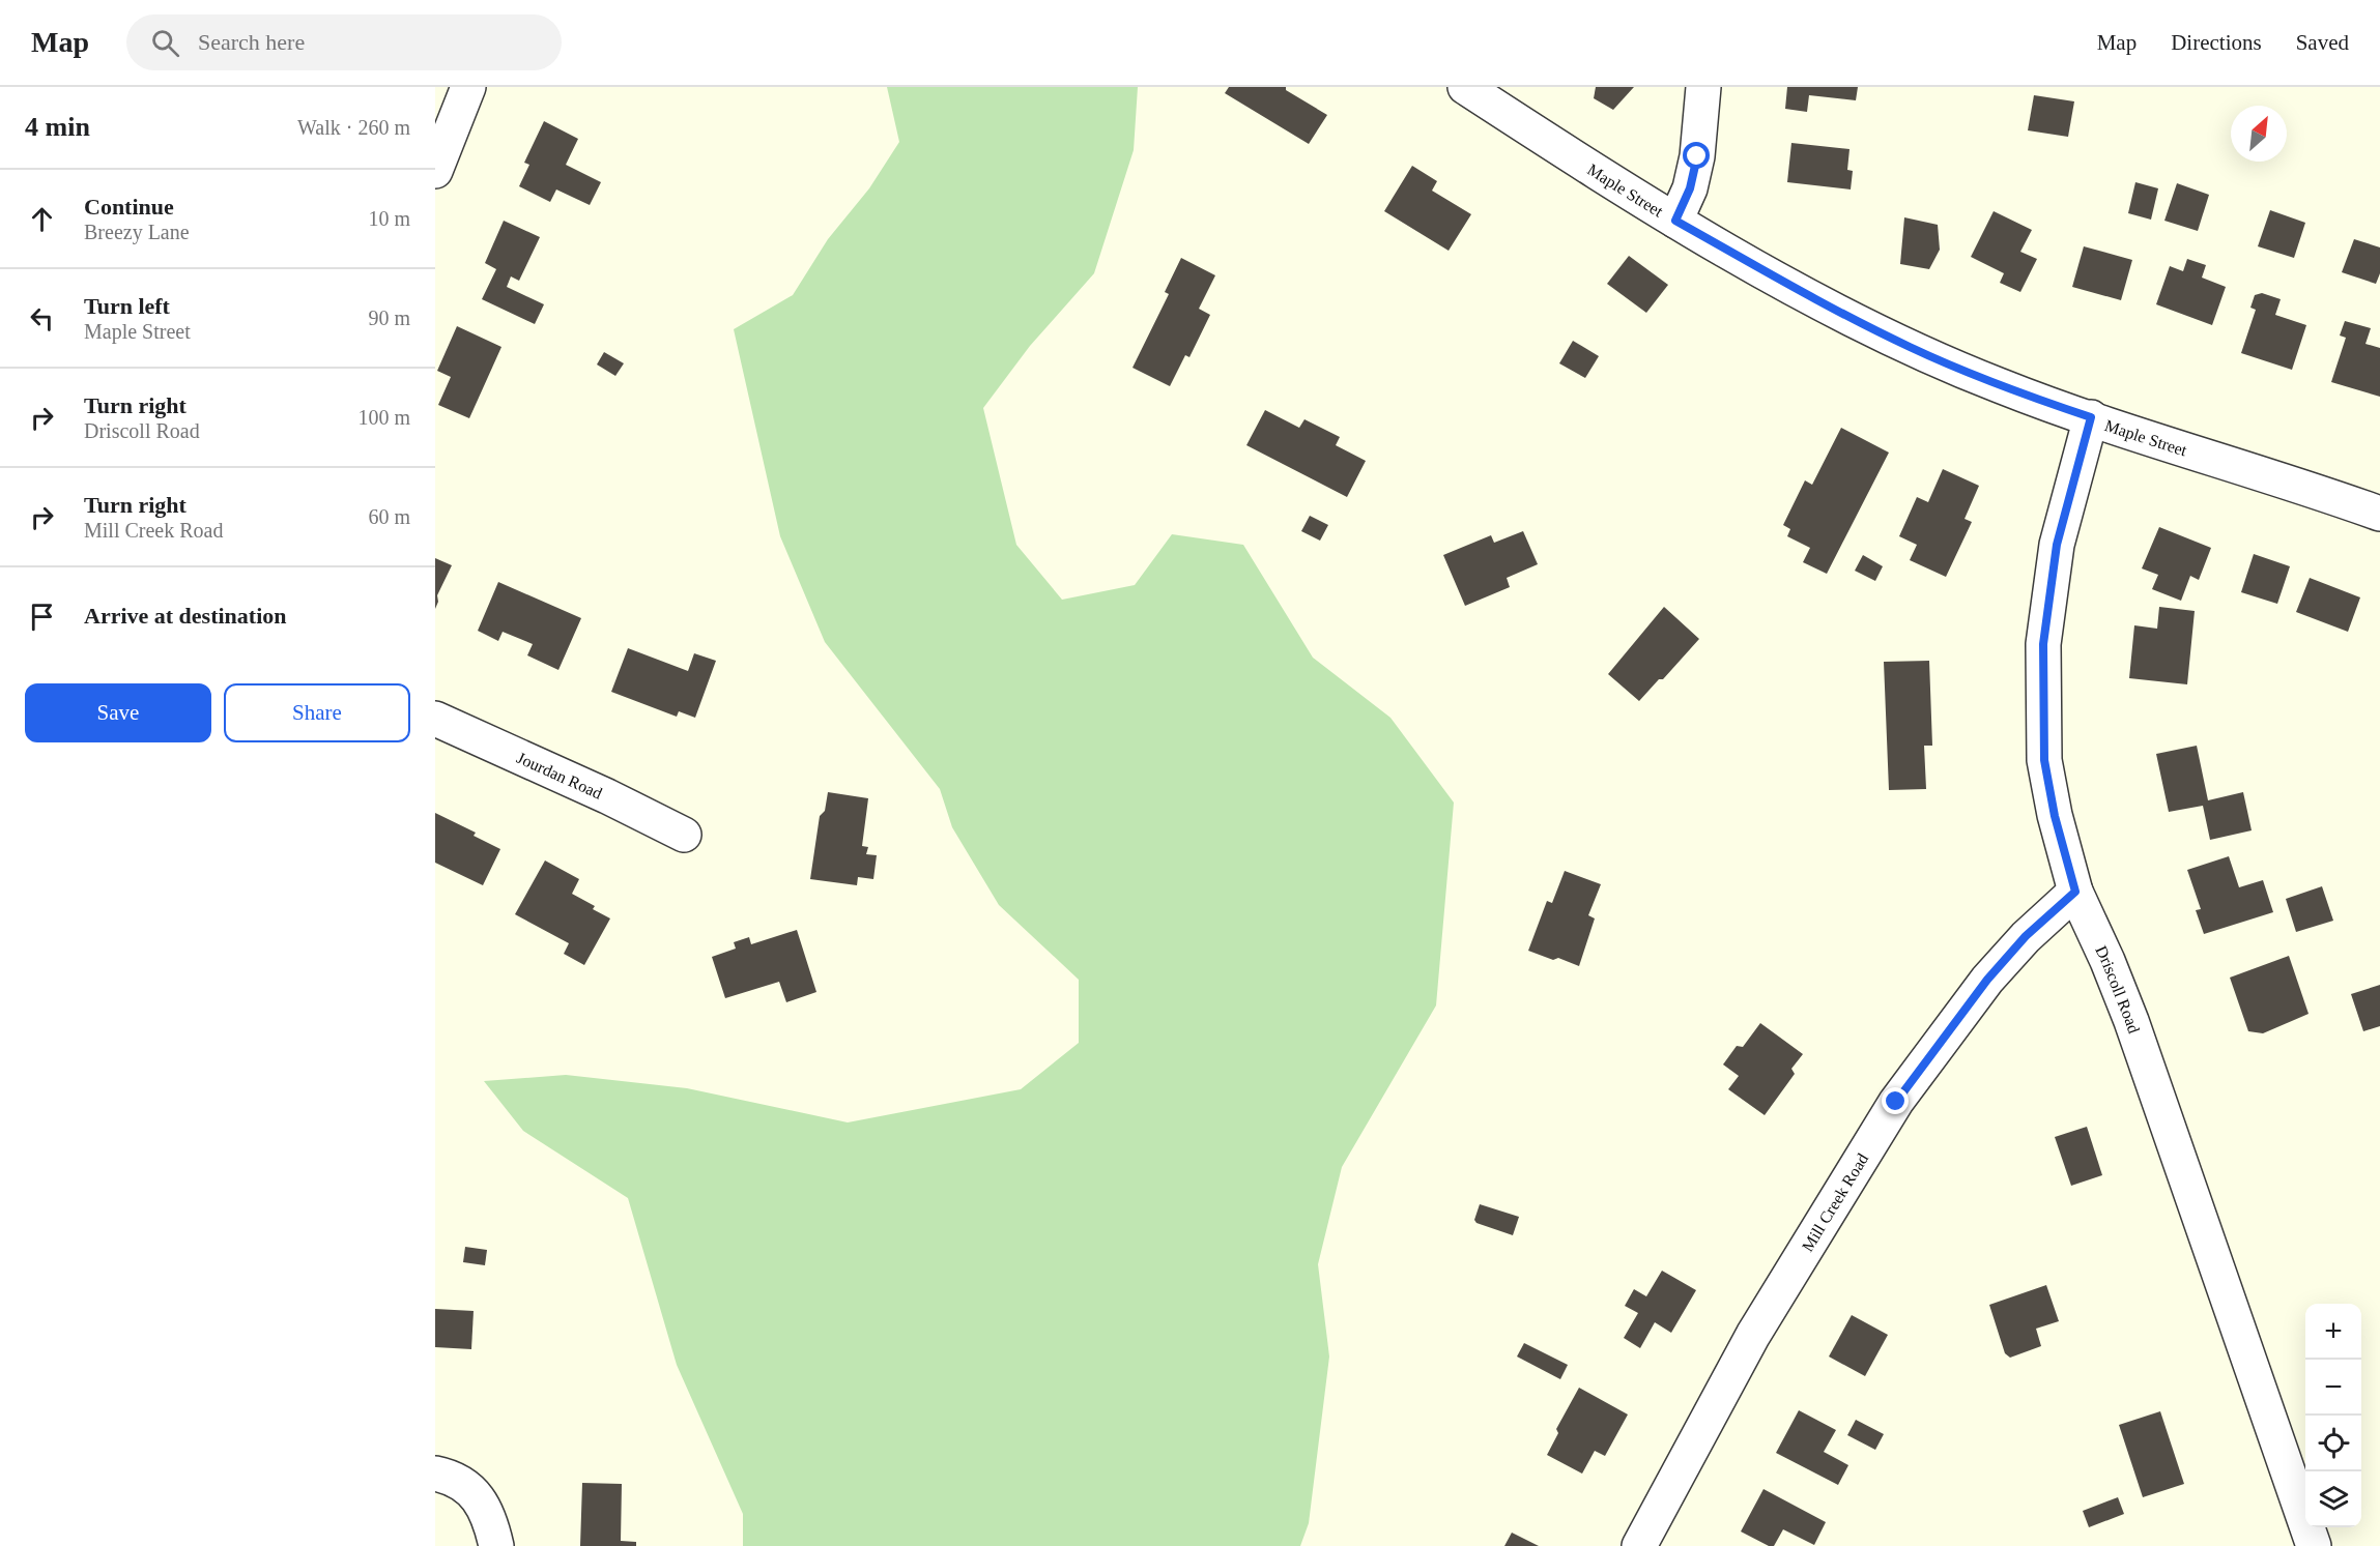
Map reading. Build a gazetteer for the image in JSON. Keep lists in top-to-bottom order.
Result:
{
  "streets": {
    "street": [
      "Maple Street",
      "Jourdan Road",
      "Driscoll Road",
      "Mill Creek Road"
    ]
  },
  "crossings": [
    ["Maple Street", "Driscoll Road"],
    ["Driscoll Road", "Mill Creek Road"]
  ],
  "north": "top right",
  "page": {
    "header": "Map",
    "search": "Search here",
    "nav": ["Map", "Directions", "Saved"],
    "heading": ["4 min", "Walk · 260 m"],
    "list": [
      ["Continue", "Breezy Lane", "10 m"],
      ["Turn left", "Maple Street", "90 m"],
      ["Turn right", "Driscoll Road", "100 m"],
      ["Turn right", "Mill Creek Road", "60 m"],
      "Arrive at destination"
    ],
    "buttons": ["Save", "Share"],
    "map_buttons": ["+", "−"]
  }
}
